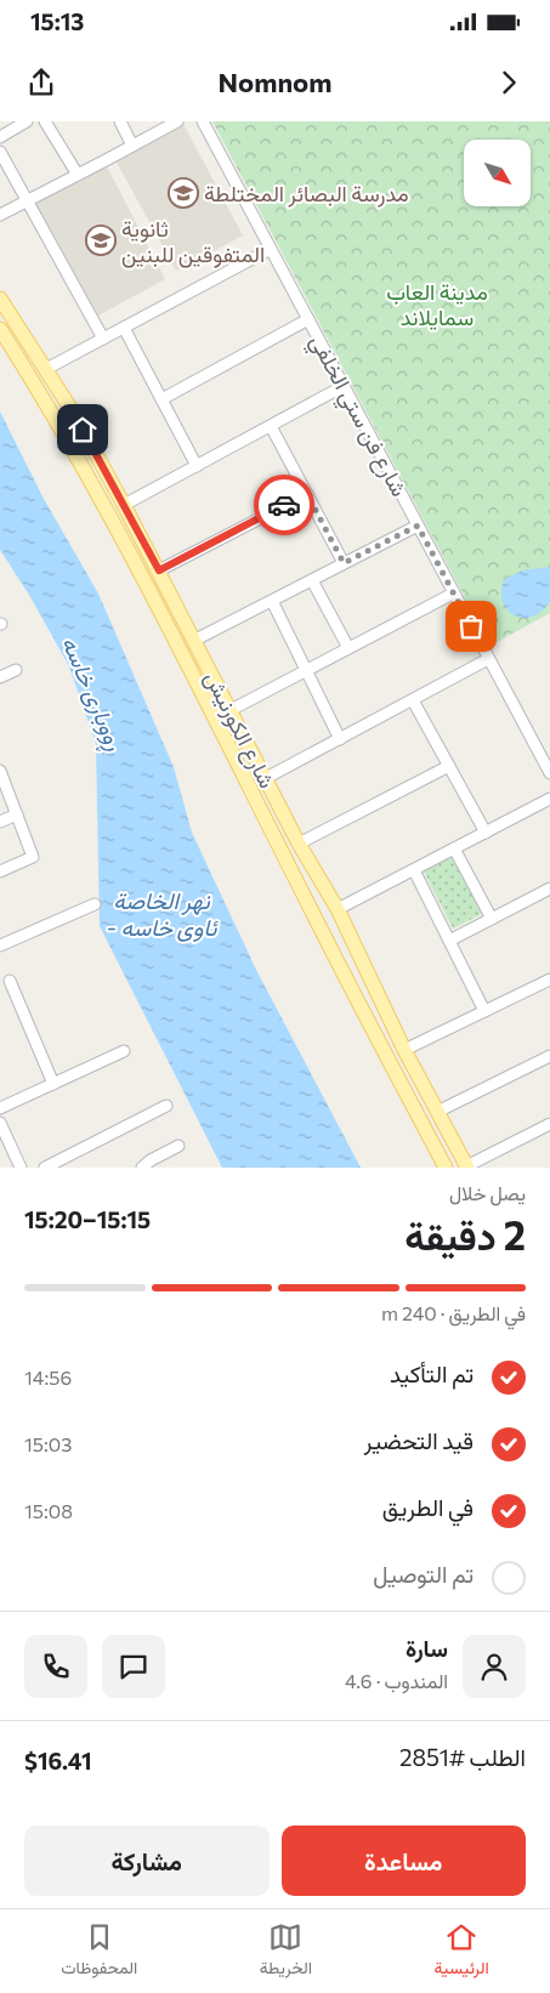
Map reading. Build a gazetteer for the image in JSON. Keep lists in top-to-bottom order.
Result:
{
  "streets": {
    "main road": ["شارع الكورنيش"],
    "street": ["شارع فن ستي الخلفي"]
  },
  "water": ["ڕووباری خاسە", "نهر الخاصة - ئاوی خاسە"],
  "parks": ["مدينة العاب سمايلاند"],
  "places": {
    "school or university": ["مدرسة البصائر المختلطة", "ثانوية المتفوقين للبنين"]
  },
  "north": "bottom right",
  "page": {
    "status": "15:13",
    "header": "Nomnom",
    "heading": ["2 دقيقة", "يصل خلال", "15:15–15:20"],
    "panel": [
      "سارة",
      "المندوب · 4.6",
      "الطلب #2851",
      "$16.41"
    ],
    "bar": "في الطريق · 240 m",
    "list": [
      ["تم التأكيد", "14:56"],
      ["قيد التحضير", "15:03"],
      ["في الطريق", "15:08"],
      "تم التوصيل"
    ],
    "buttons": ["مساعدة", "مشاركة"],
    "tabs": ["الرئيسية", "الخريطة", "المحفوظات"]
  }
}
